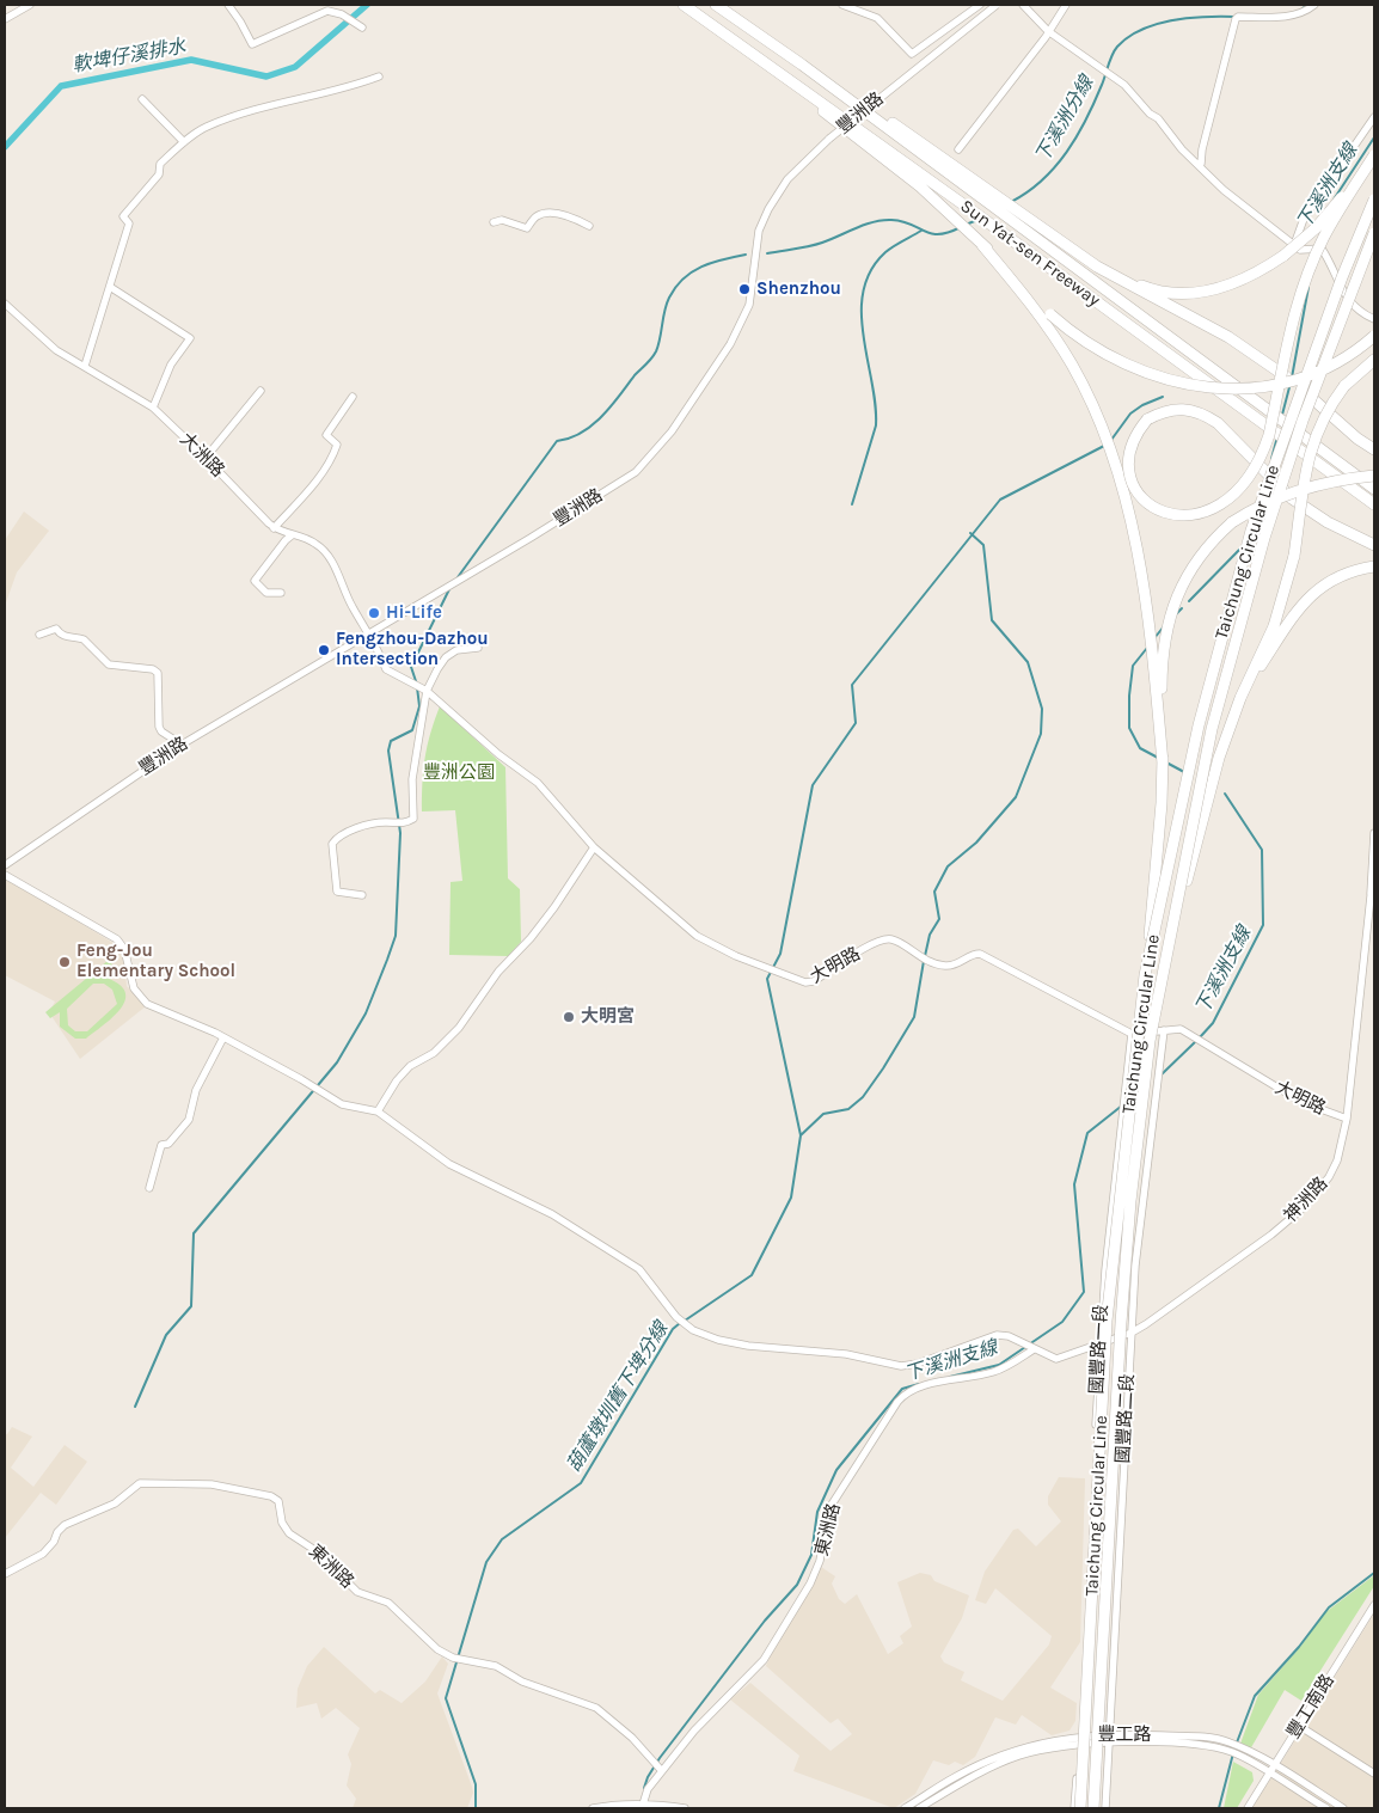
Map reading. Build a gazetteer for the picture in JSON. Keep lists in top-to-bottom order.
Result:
{
  "streets": {
    "highway": ["Sun Yat-sen Freeway", "Taichung Circular Line"],
    "street": [
      "豐洲路",
      "大洲路",
      "大明路",
      "神洲路",
      "國豐路一段",
      "國豐路二段",
      "東洲路",
      "豐工南路",
      "豐工路"
    ]
  },
  "crossings": [
    ["豐洲路", "大洲路"],
    ["豐洲路", "大明路"],
    ["大洲路", "大明路"],
    ["大明路", "神洲路"],
    ["大明路", "國豐路一段"],
    ["大明路", "國豐路二段"],
    ["神洲路", "國豐路一段"],
    ["神洲路", "國豐路二段"],
    ["神洲路", "東洲路"],
    ["國豐路一段", "豐工路"],
    ["國豐路二段", "豐工路"],
    ["豐工南路", "豐工路"]
  ],
  "water": [
    "軟埤仔溪排水",
    "下溪洲分線",
    "下溪洲支線",
    "葫蘆墩圳舊下埤分線"
  ],
  "parks": ["豐洲公園"],
  "places": [
    "Shenzhou",
    "Hi-Life",
    "Fengzhou-Dazhou Intersection",
    "Feng-Jou Elementary School",
    "大明宮"
  ]
}
